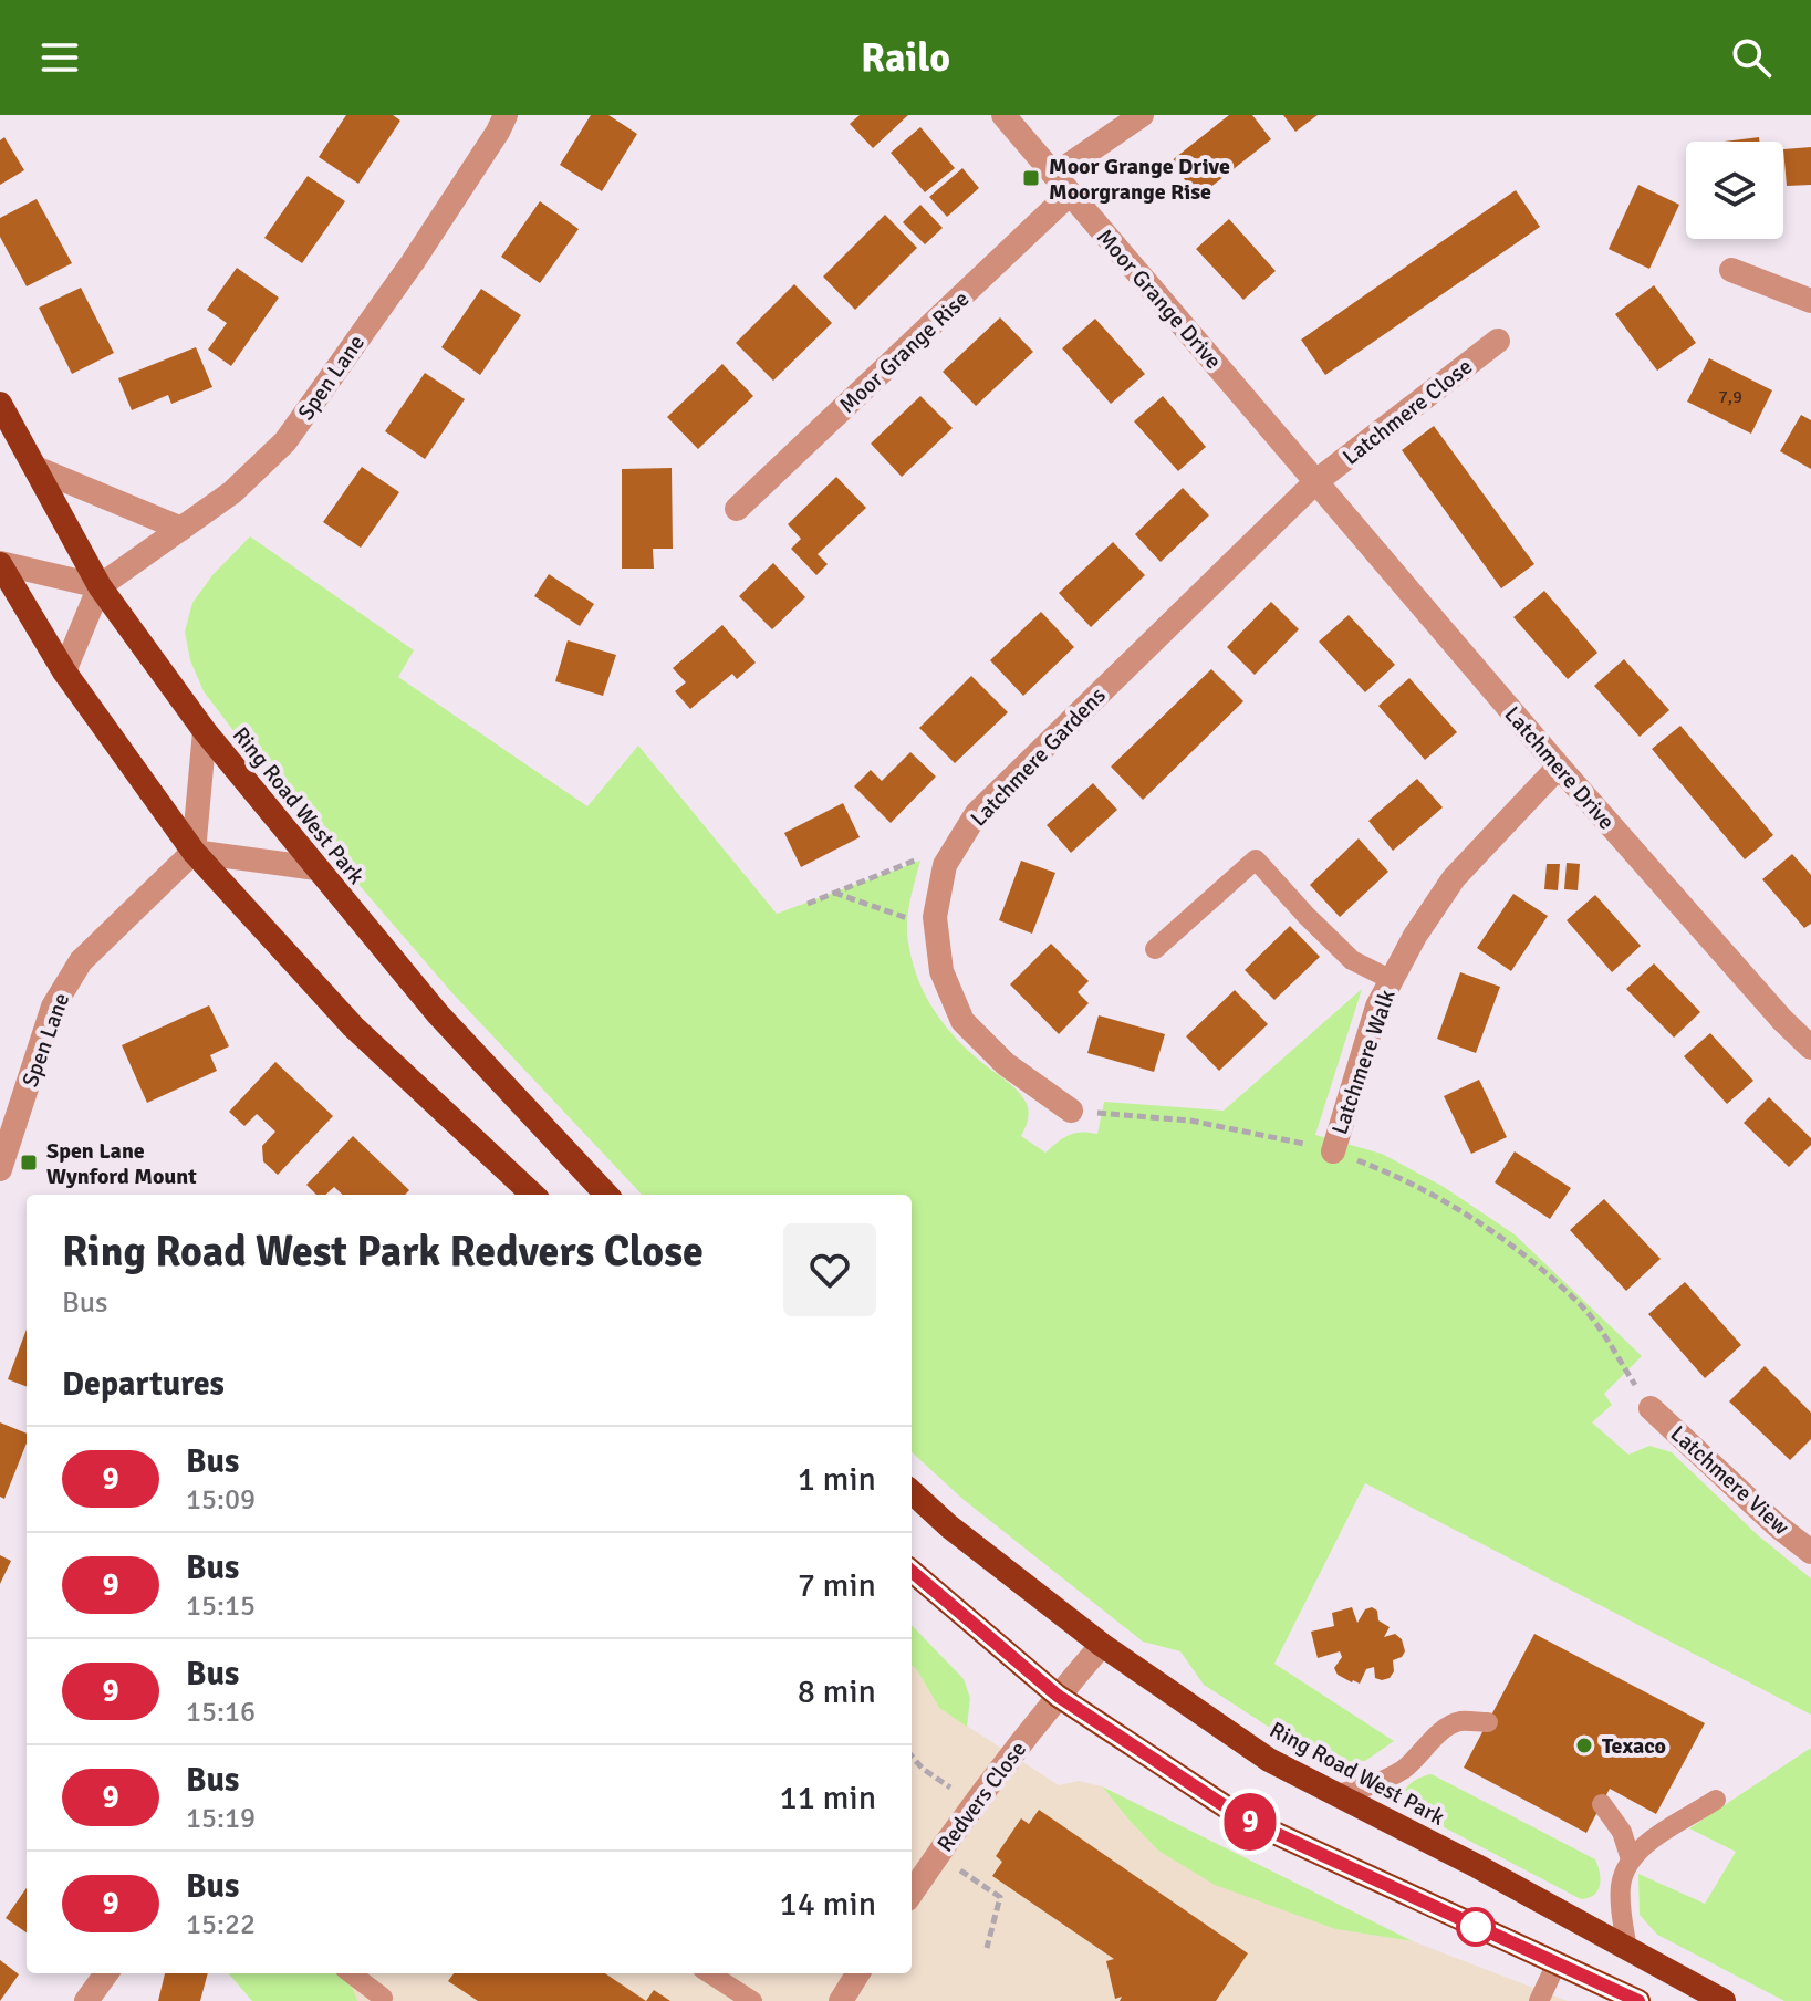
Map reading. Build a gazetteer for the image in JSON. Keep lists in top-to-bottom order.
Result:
{
  "streets": {
    "highway": ["Ring Road West Park"],
    "street": [
      "Moor Grange Drive",
      "Moor Grange Rise",
      "Spen Lane",
      "Latchmere Close",
      "Latchmere Gardens",
      "Latchmere Drive",
      "Latchmere Walk",
      "Latchmere View",
      "Redvers Close"
    ]
  },
  "crossings": [
    ["Moor Grange Drive", "Moor Grange Rise"],
    ["Moor Grange Drive", "Latchmere Close"],
    ["Moor Grange Drive", "Latchmere Gardens"],
    ["Moor Grange Drive", "Latchmere Drive"],
    ["Spen Lane", "Ring Road West Park"],
    ["Latchmere Close", "Latchmere Gardens"],
    ["Latchmere Close", "Latchmere Drive"],
    ["Latchmere Gardens", "Latchmere Drive"],
    ["Latchmere Drive", "Latchmere Walk"],
    ["Ring Road West Park", "Redvers Close"]
  ],
  "places": {
    "transit": ["Moor Grange Drive Moorgrange Rise", "Spen Lane Wynford Mount"],
    "other": ["Texaco"]
  },
  "lines": ["bus line 9"],
  "house_numbers": ["7,9"],
  "page": {
    "header": "Railo",
    "on_map": "9",
    "heading": [
      ["Ring Road West Park Redvers Close", "Bus"],
      "Departures"
    ],
    "list": [
      {
        "mark": "9",
        "name": "Bus",
        "note": "15:09",
        "value": "1 min"
      },
      {
        "mark": "9",
        "name": "Bus",
        "note": "15:15",
        "value": "7 min"
      },
      {
        "mark": "9",
        "name": "Bus",
        "note": "15:16",
        "value": "8 min"
      },
      {
        "mark": "9",
        "name": "Bus",
        "note": "15:19",
        "value": "11 min"
      },
      {
        "mark": "9",
        "name": "Bus",
        "note": "15:22",
        "value": "14 min"
      }
    ]
  }
}
